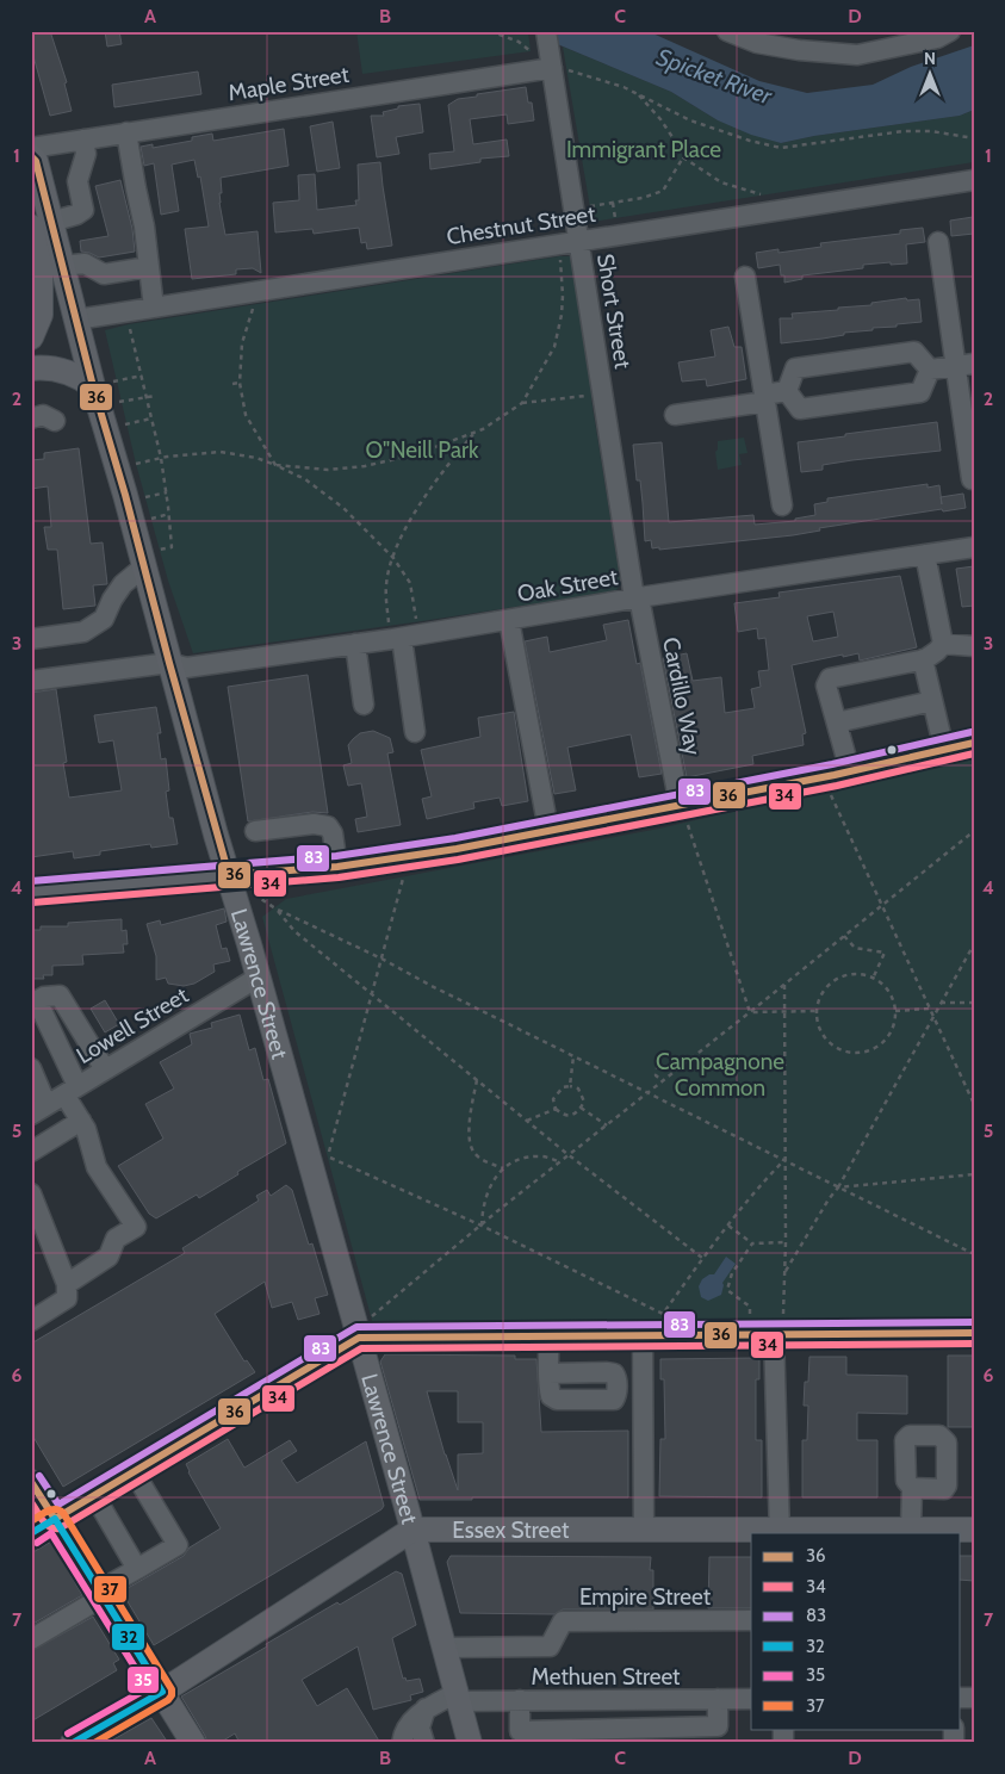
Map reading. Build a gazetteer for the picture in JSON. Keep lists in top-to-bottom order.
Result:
{
  "streets": {
    "main road": ["Lawrence Street", "Essex Street"],
    "street": [
      "Maple Street",
      "Chestnut Street",
      "Short Street",
      "Oak Street",
      "Cardillo Way",
      "Lowell Street",
      "Empire Street",
      "Methuen Street"
    ]
  },
  "crossings": [
    ["Maple Street", "Short Street"],
    ["Chestnut Street", "Short Street"],
    ["Chestnut Street", "Lawrence Street"],
    ["Short Street", "Oak Street"],
    ["Short Street", "Cardillo Way"],
    ["Oak Street", "Cardillo Way"],
    ["Oak Street", "Lawrence Street"],
    ["Lawrence Street", "Lowell Street"],
    ["Lawrence Street", "Essex Street"],
    ["Lawrence Street", "Empire Street"],
    ["Lawrence Street", "Methuen Street"]
  ],
  "water": ["Spicket River"],
  "parks": ["Immigrant Place", "O\"Neill Park", "Campagnone Common"],
  "lines": [
    "transit line 36",
    "transit line 83",
    "transit line 34",
    "transit line 37",
    "transit line 32",
    "transit line 35"
  ],
  "legend": [
    "36",
    "34",
    "83",
    "32",
    "35",
    "37"
  ],
  "north": "top",
  "grid": {
    "columns": [
      "A",
      "B",
      "C",
      "D"
    ],
    "rows": [
      "1",
      "2",
      "3",
      "4",
      "5",
      "6",
      "7"
    ]
  }
}
